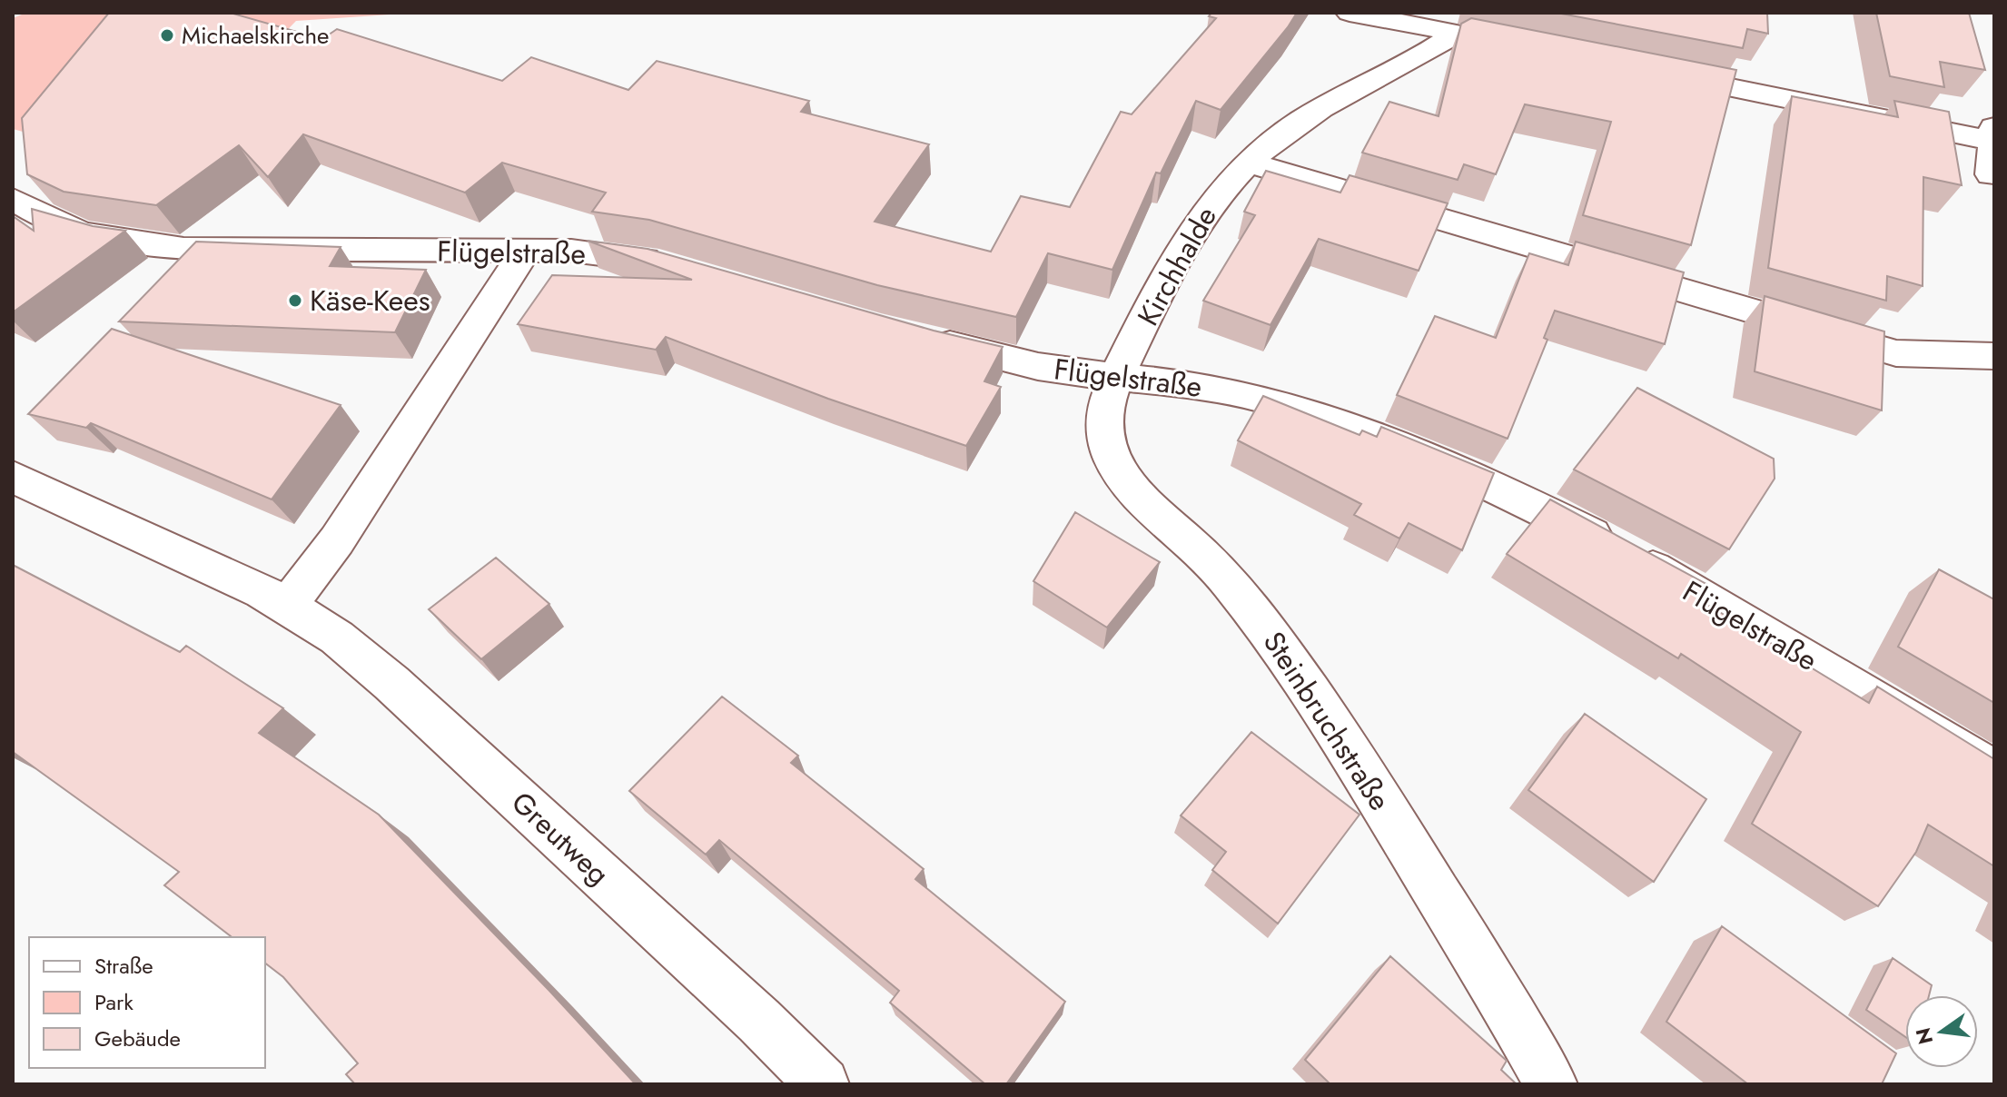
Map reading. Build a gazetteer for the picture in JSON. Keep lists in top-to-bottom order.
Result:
{
  "streets": {
    "street": [
      "Flügelstraße",
      "Kirchhalde",
      "Steinbruchstraße",
      "Greutweg"
    ]
  },
  "crossings": [
    ["Flügelstraße", "Kirchhalde"],
    ["Flügelstraße", "Steinbruchstraße"],
    ["Kirchhalde", "Steinbruchstraße"]
  ],
  "places": ["Michaelskirche", "Käse-Kees"],
  "legend": ["Straße", "Park", "Gebäude"],
  "north": "left"
}
